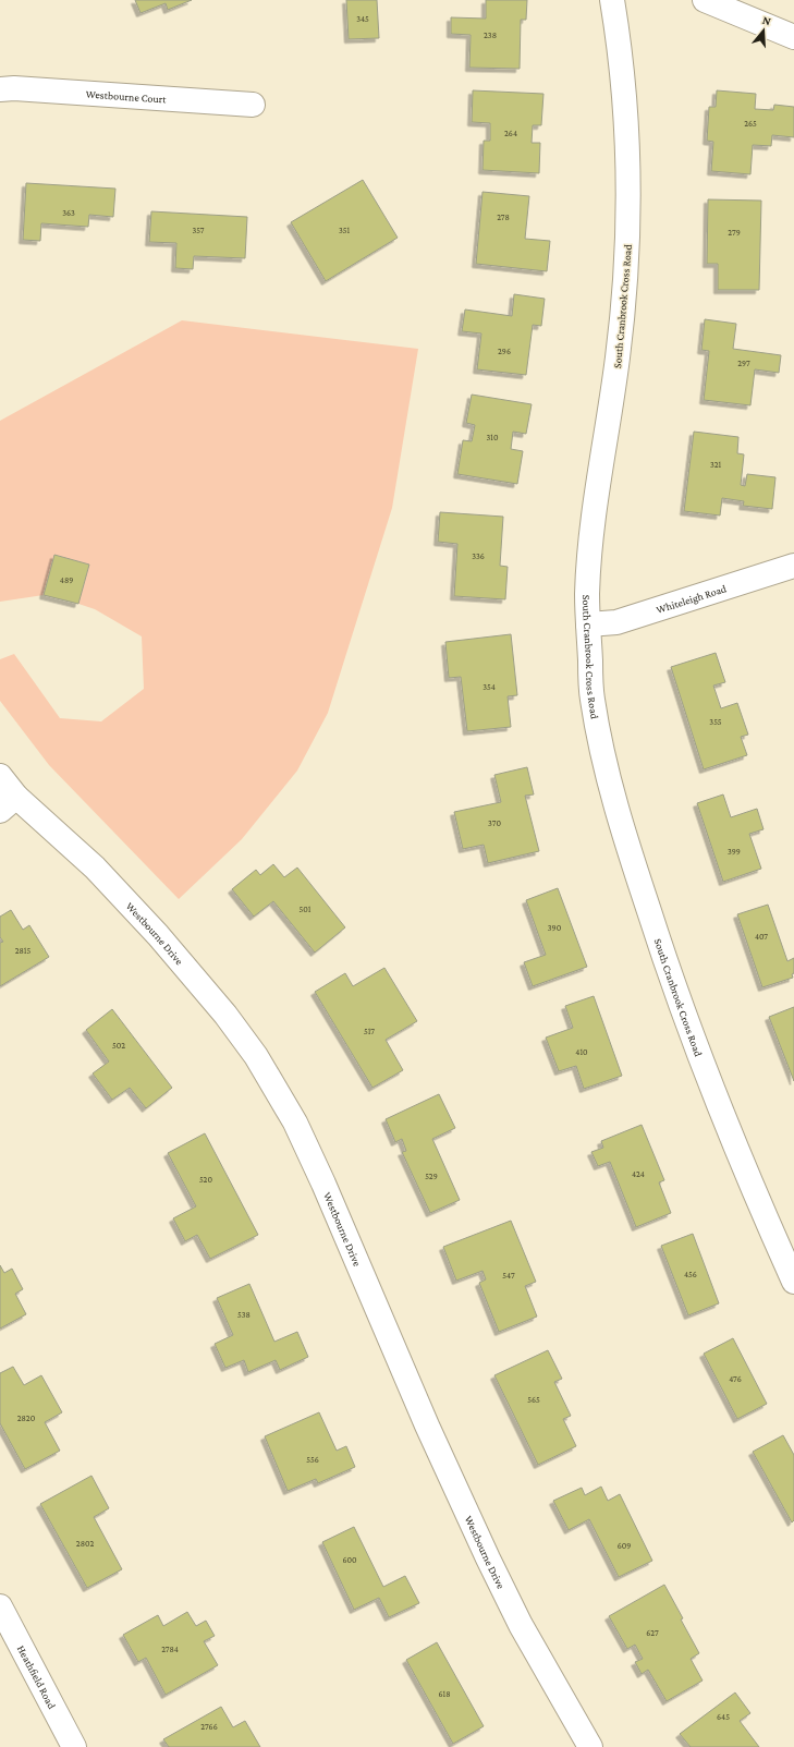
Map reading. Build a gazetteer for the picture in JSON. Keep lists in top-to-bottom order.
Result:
{
  "streets": {
    "street": [
      "Westbourne Court",
      "South Cranbrook Cross Road",
      "Whiteleigh Road",
      "Westbourne Drive",
      "Heathfield Road"
    ]
  },
  "crossings": [
    ["South Cranbrook Cross Road", "Whiteleigh Road"]
  ],
  "house_numbers": [
    "345",
    "238",
    "265",
    "264",
    "363",
    "278",
    "357",
    "351",
    "279",
    "296",
    "297",
    "310",
    "321",
    "336",
    "489",
    "354",
    "355",
    "370",
    "399",
    "501",
    "390",
    "407",
    "2815",
    "517",
    "502",
    "410",
    "424",
    "529",
    "520",
    "456",
    "547",
    "538",
    "476",
    "565",
    "2820",
    "556",
    "2802",
    "609",
    "600",
    "627",
    "2784",
    "618",
    "645",
    "2766"
  ],
  "north": "top"
}
